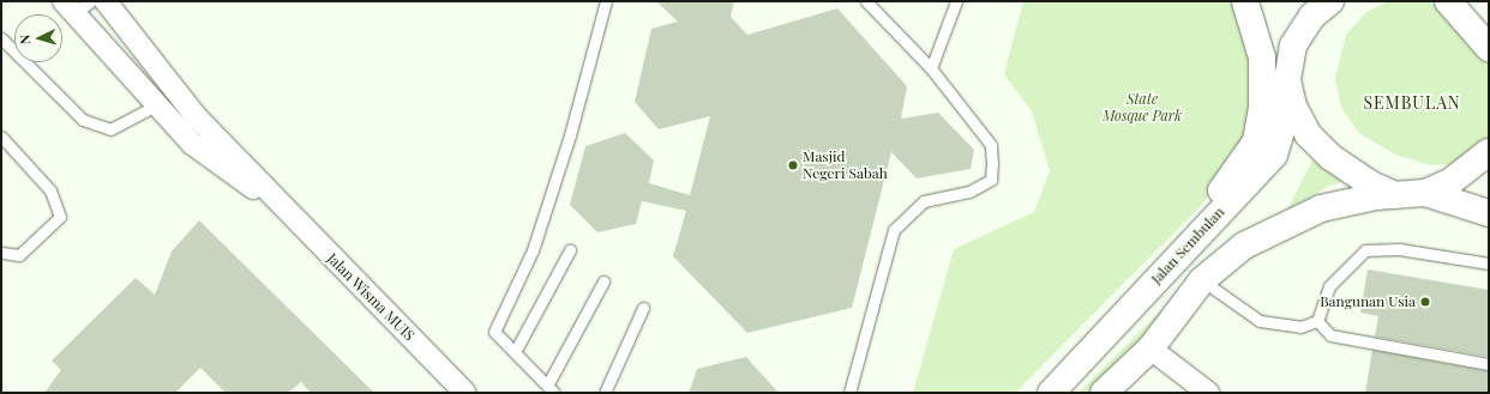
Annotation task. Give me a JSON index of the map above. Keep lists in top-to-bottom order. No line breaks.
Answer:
{"streets":{"main road":["Jalan Sembulan"],"street":["Jalan Wisma MUIS"]},"districts":["SEMBULAN"],"parks":["State Mosque Park"],"places":["Masjid Negeri Sabah","Bangunan Usia"],"north":"left"}
